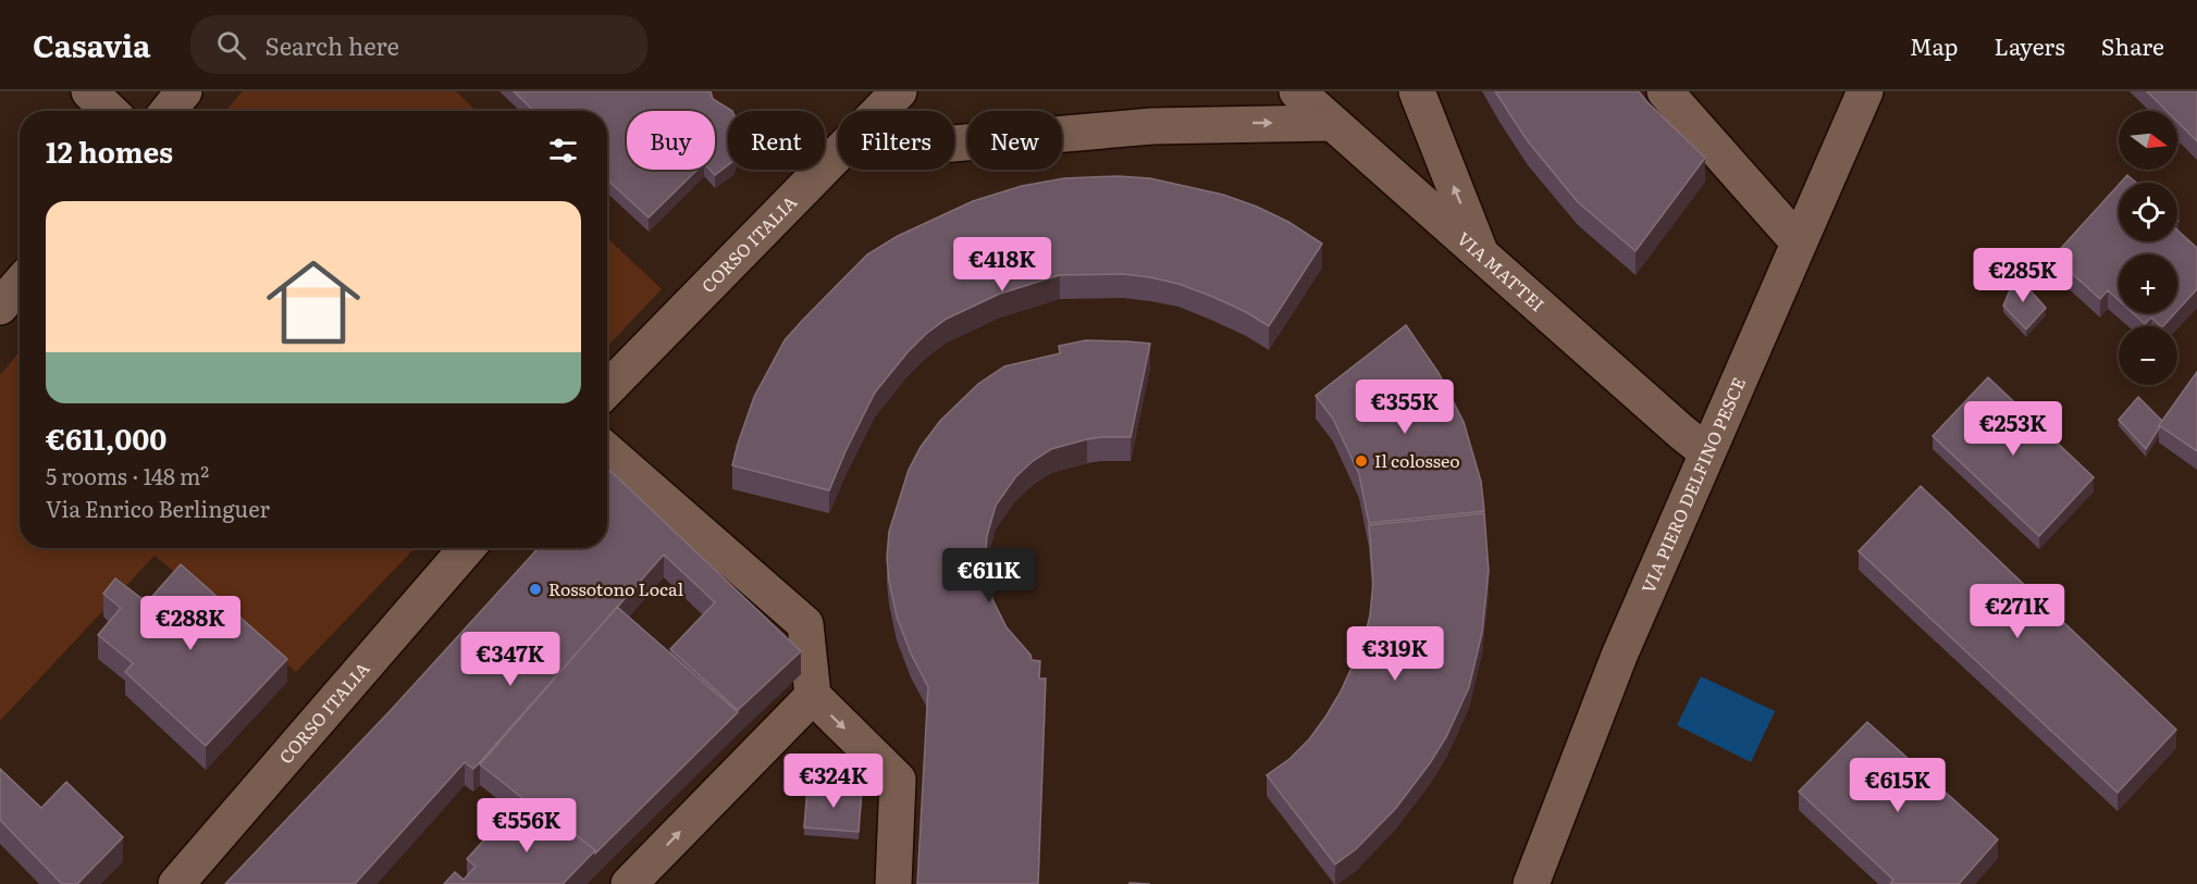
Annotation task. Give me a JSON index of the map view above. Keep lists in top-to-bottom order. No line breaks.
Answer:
{"streets":{"street":["CORSO ITALIA","VIA MATTEI","VIA PIERO DELFINO PESCE"]},"crossings":[["VIA MATTEI","VIA PIERO DELFINO PESCE"]],"places":["Il colosseo","Rossotono Local"],"north":"right","page":{"header":"Casavia","search":"Search here","nav":["Map","Layers","Share"],"map_buttons":["+","−"],"chip":["Buy","Rent","Filters","New"],"heading":"12 homes","list":[{"name":"€611,000","note":"5 rooms · 148 m² · Via Enrico Berlinguer"}],"price":["€418K","€285K","€355K","€253K","€611K","€271K","€288K","€319K","€347K","€324K","€615K","€556K"]}}
